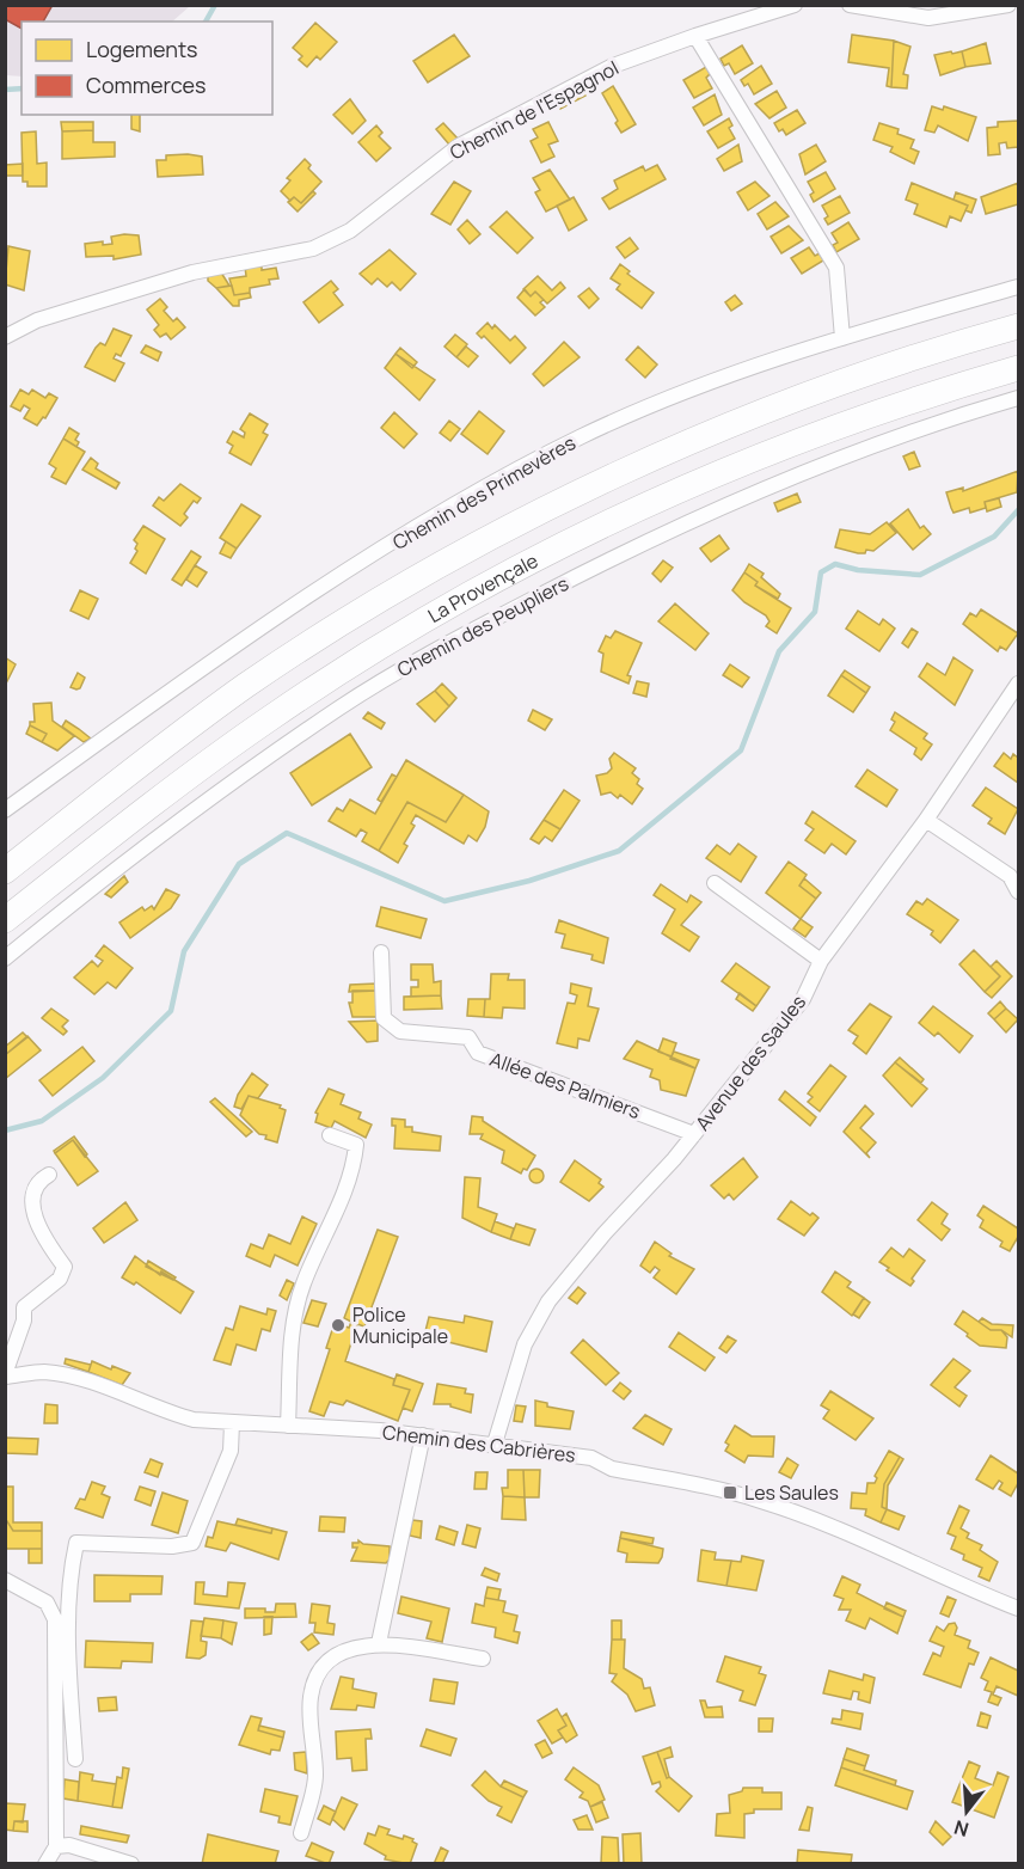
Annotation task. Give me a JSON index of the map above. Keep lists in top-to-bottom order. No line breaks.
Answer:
{"streets":{"highway":["La Provençale"],"street":["Chemin de l'Espagnol","Chemin des Primevères","Chemin des Peupliers","Avenue des Saules","Allée des Palmiers","Chemin des Cabrières"]},"crossings":[["Avenue des Saules","Allée des Palmiers"],["Avenue des Saules","Chemin des Cabrières"]],"places":{"other":["Police Municipale"],"transit":["Les Saules"]},"legend":["Logements","Commerces"],"north":"bottom"}
